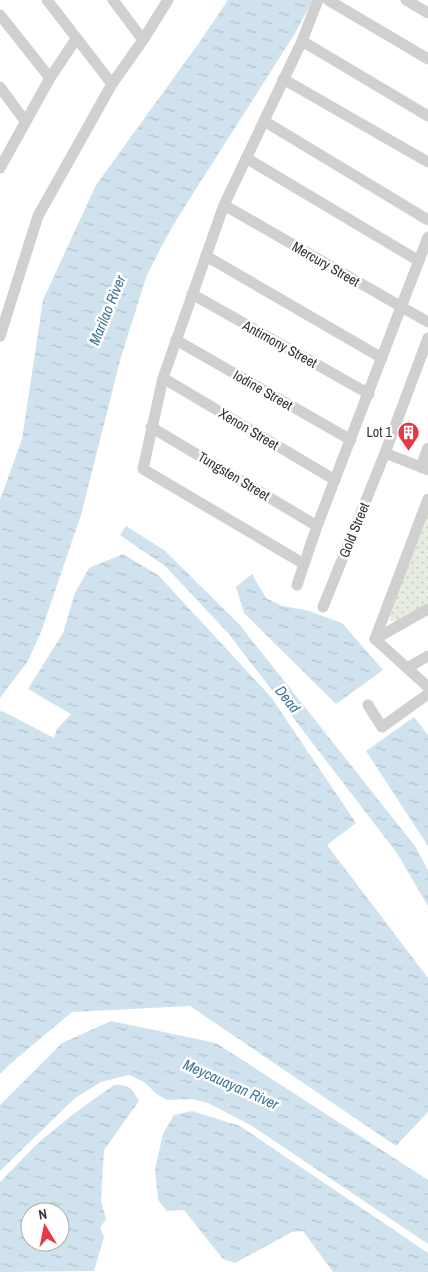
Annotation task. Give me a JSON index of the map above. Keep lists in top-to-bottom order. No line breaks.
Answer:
{"streets":{"street":["Mercury Street","Antimony Street","Iodine Street","Xenon Street","Tungsten Street","Gold Street"]},"water":["Marilao River","Dead","Meycauayan River"],"places":{"building":["Lot 1"]},"north":"top"}
